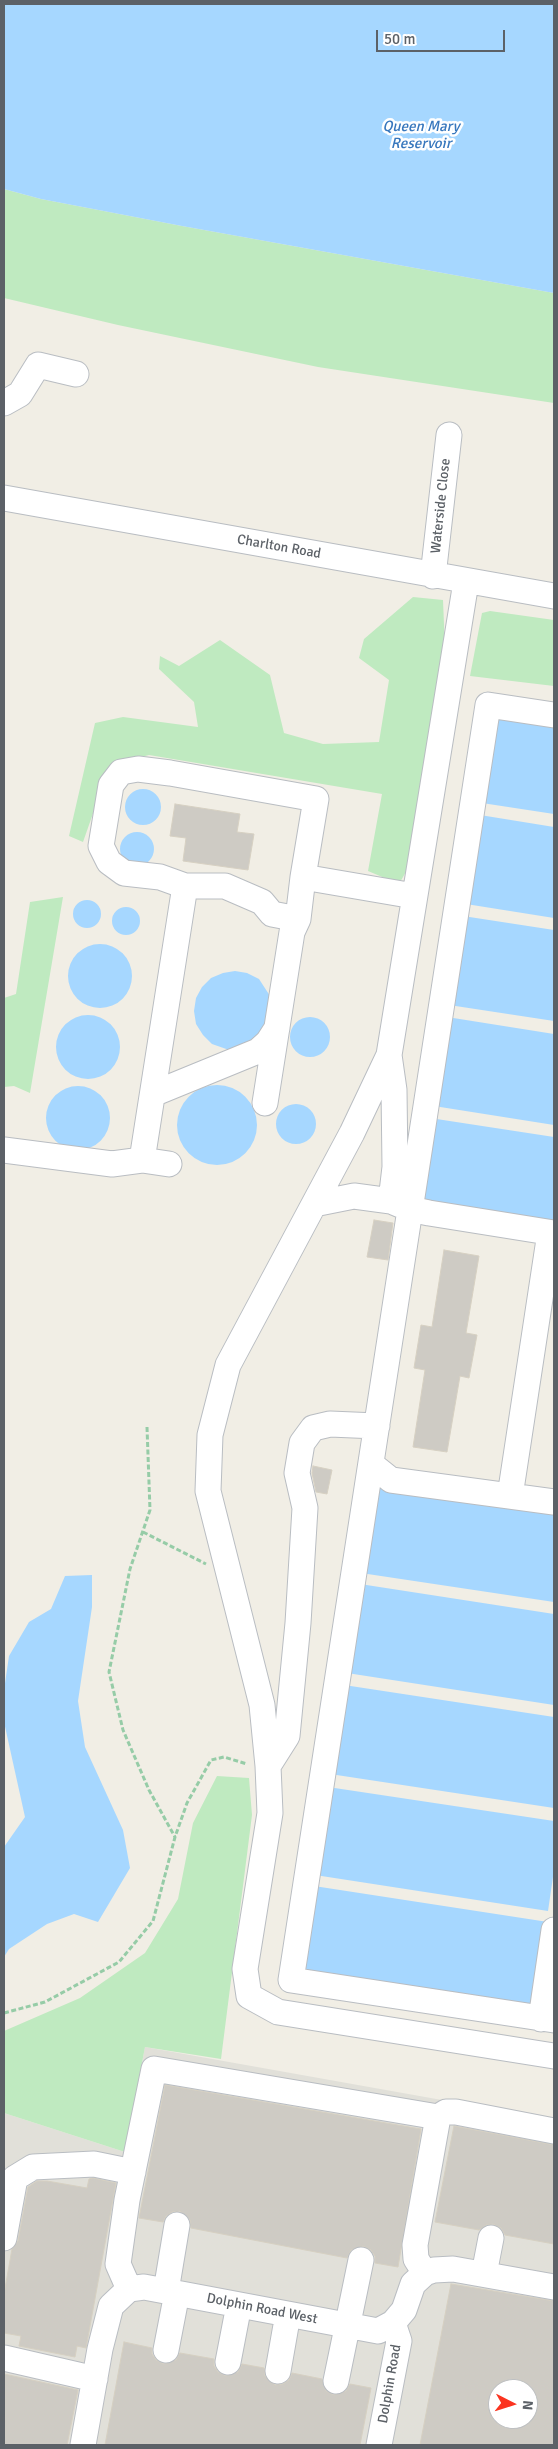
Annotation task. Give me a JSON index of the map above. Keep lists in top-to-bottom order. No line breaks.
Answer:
{"streets":{"street":["Waterside Close","Charlton Road","Dolphin Road West","Dolphin Road"]},"crossings":[["Waterside Close","Charlton Road"],["Dolphin Road West","Dolphin Road"]],"water":["Queen Mary Reservoir"],"scale_bar":"50 m","north":"right"}
